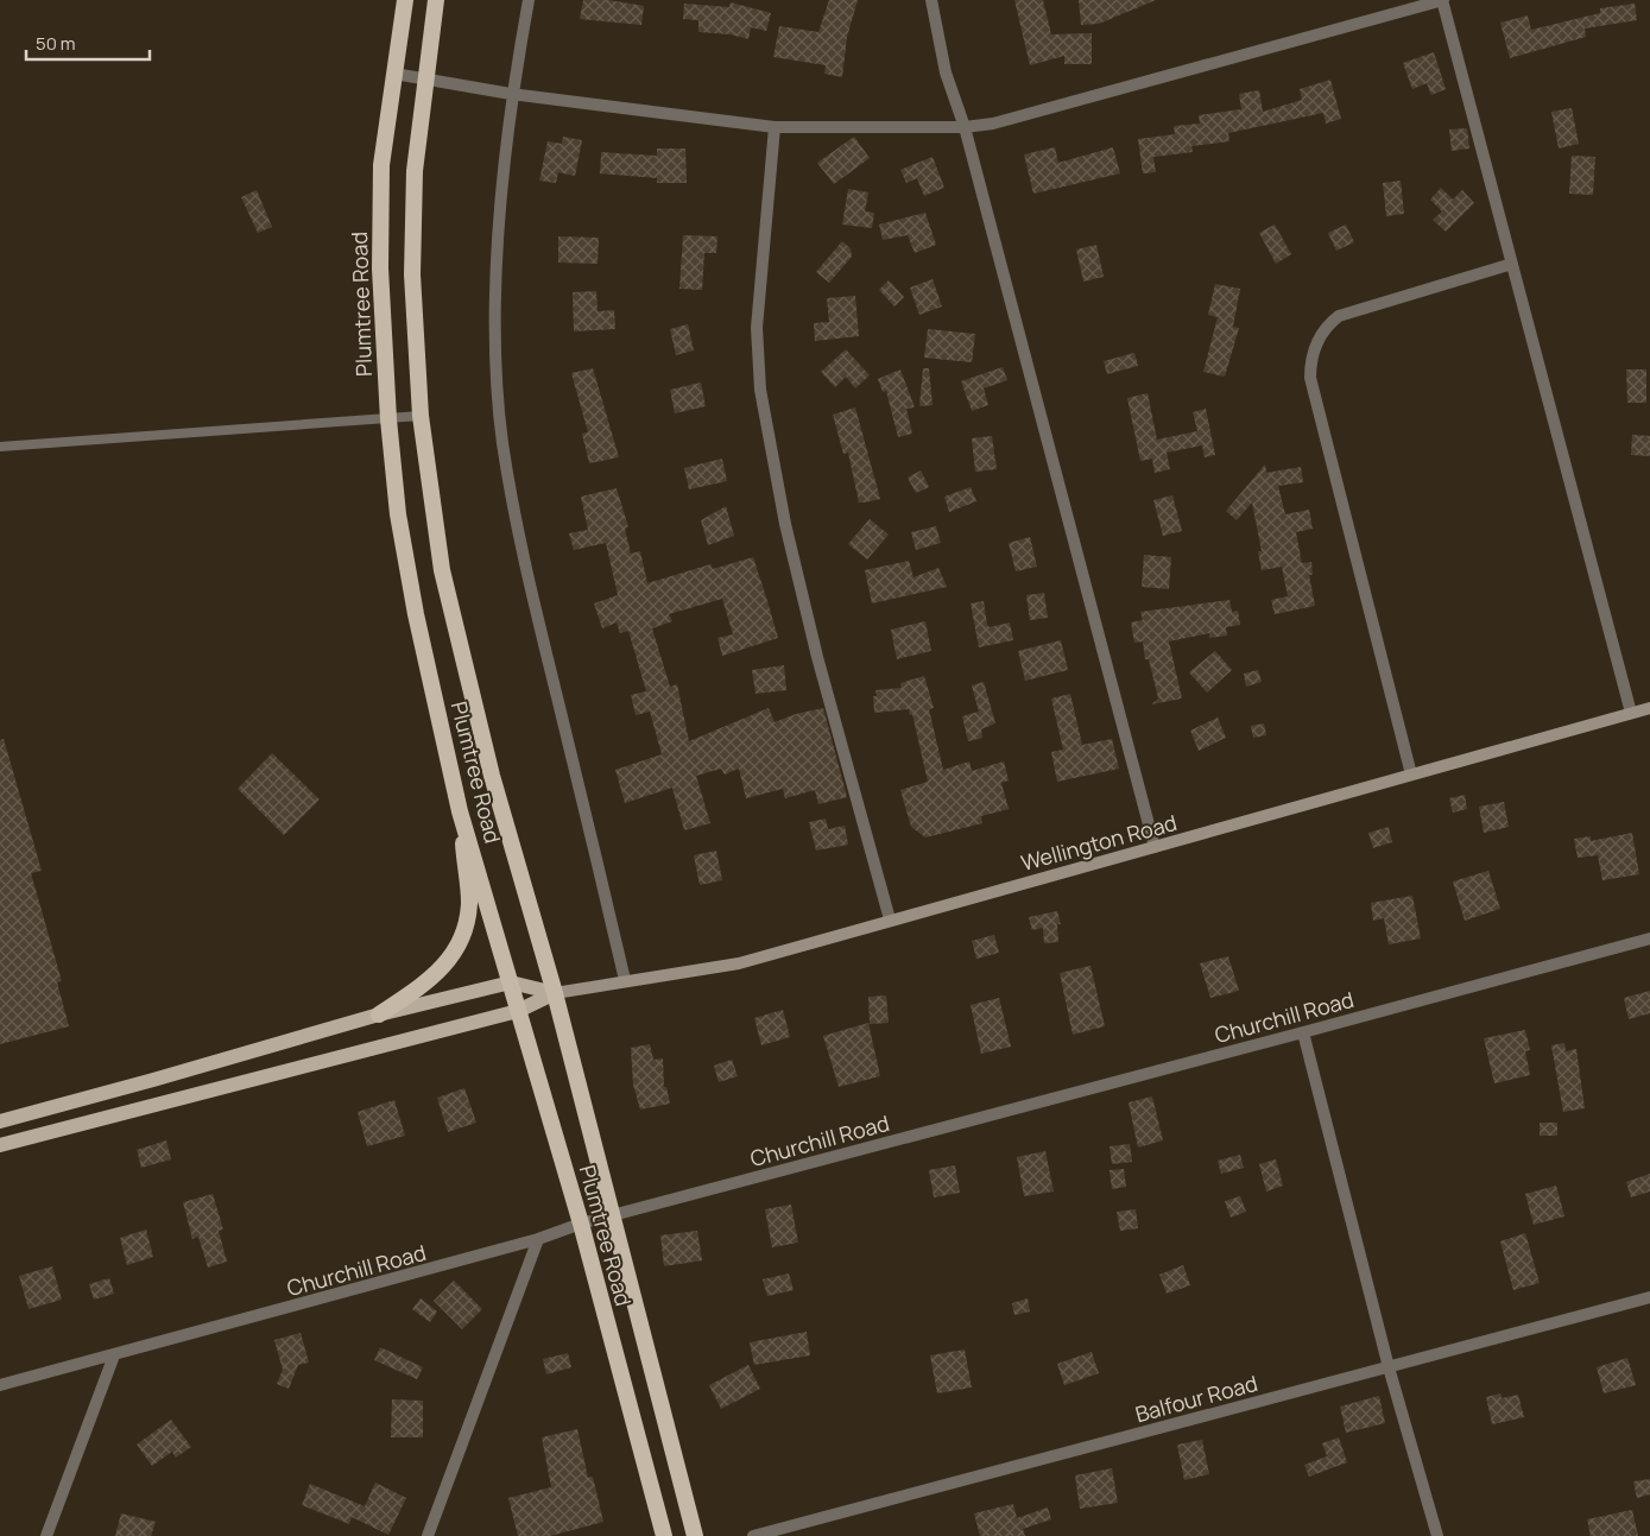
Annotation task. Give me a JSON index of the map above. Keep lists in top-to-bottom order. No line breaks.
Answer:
{"streets":{"highway":["Plumtree Road"],"main road":["Wellington Road"],"street":["Churchill Road","Balfour Road"]},"crossings":[["Plumtree Road","Wellington Road"],["Plumtree Road","Churchill Road"]],"scale_bar":"50 m"}
